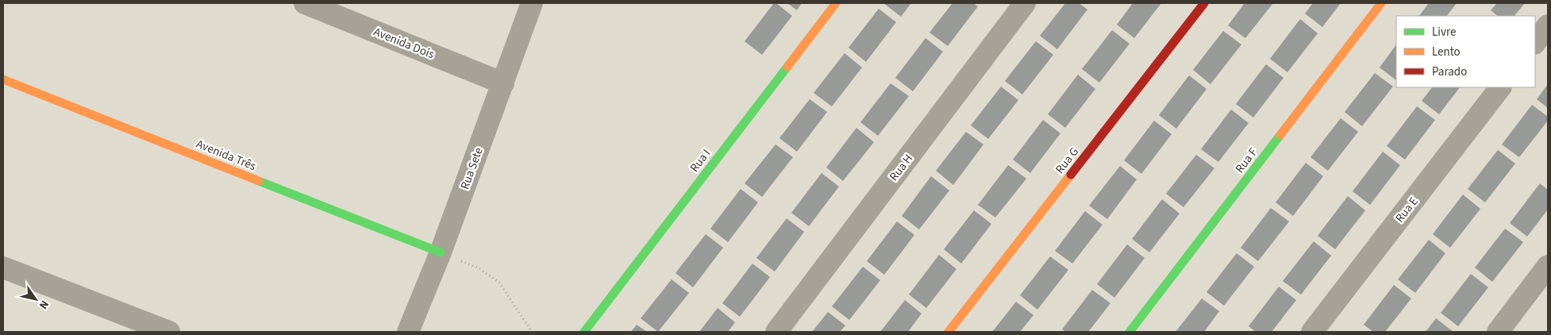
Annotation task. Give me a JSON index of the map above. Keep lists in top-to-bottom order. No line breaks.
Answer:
{"streets":{"street":["Avenida Dois","Avenida Três","Rua I","Rua G","Rua F","Rua H","Rua Sete","Rua E"]},"crossings":[["Avenida Dois","Rua Sete"],["Avenida Três","Rua Sete"]],"legend":["Livre","Lento","Parado"],"north":"bottom right"}
